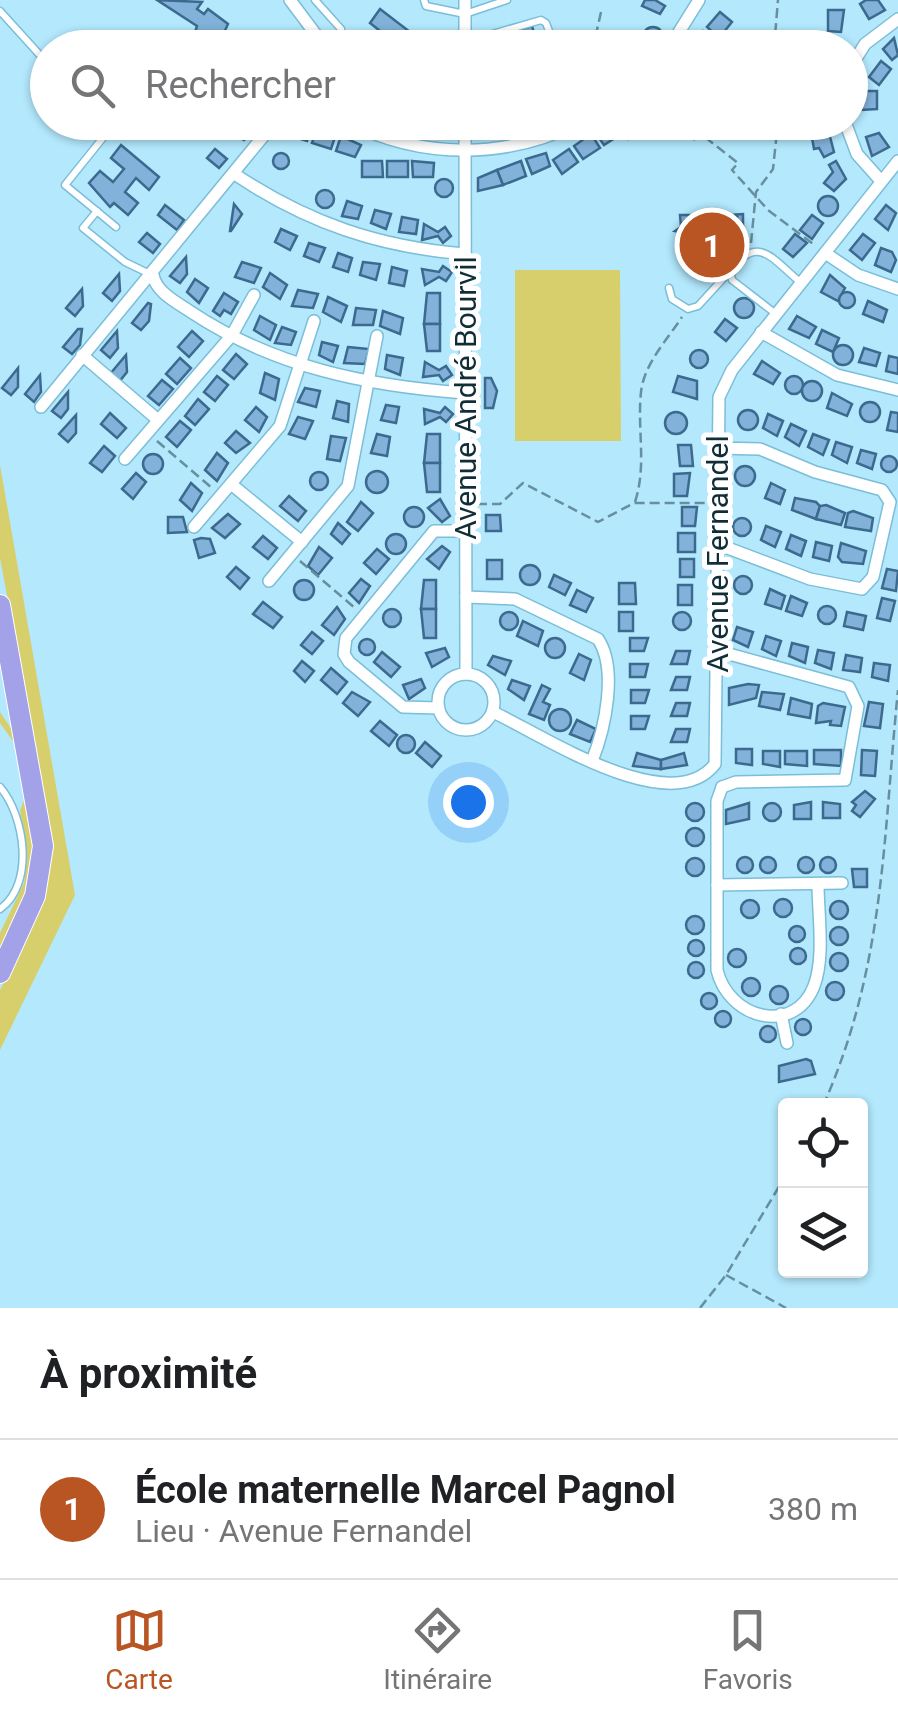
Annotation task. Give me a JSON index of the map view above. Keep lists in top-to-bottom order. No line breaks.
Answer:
{"streets":{"street":["Avenue André Bourvil","Avenue Fernandel"]},"page":{"search":"Rechercher","pins":"1","heading":"À proximité","list":[{"mark":"1","name":"École maternelle Marcel Pagnol","note":"Lieu · Avenue Fernandel","value":"380 m"}],"nav":["Carte","Itinéraire","Favoris"]}}
